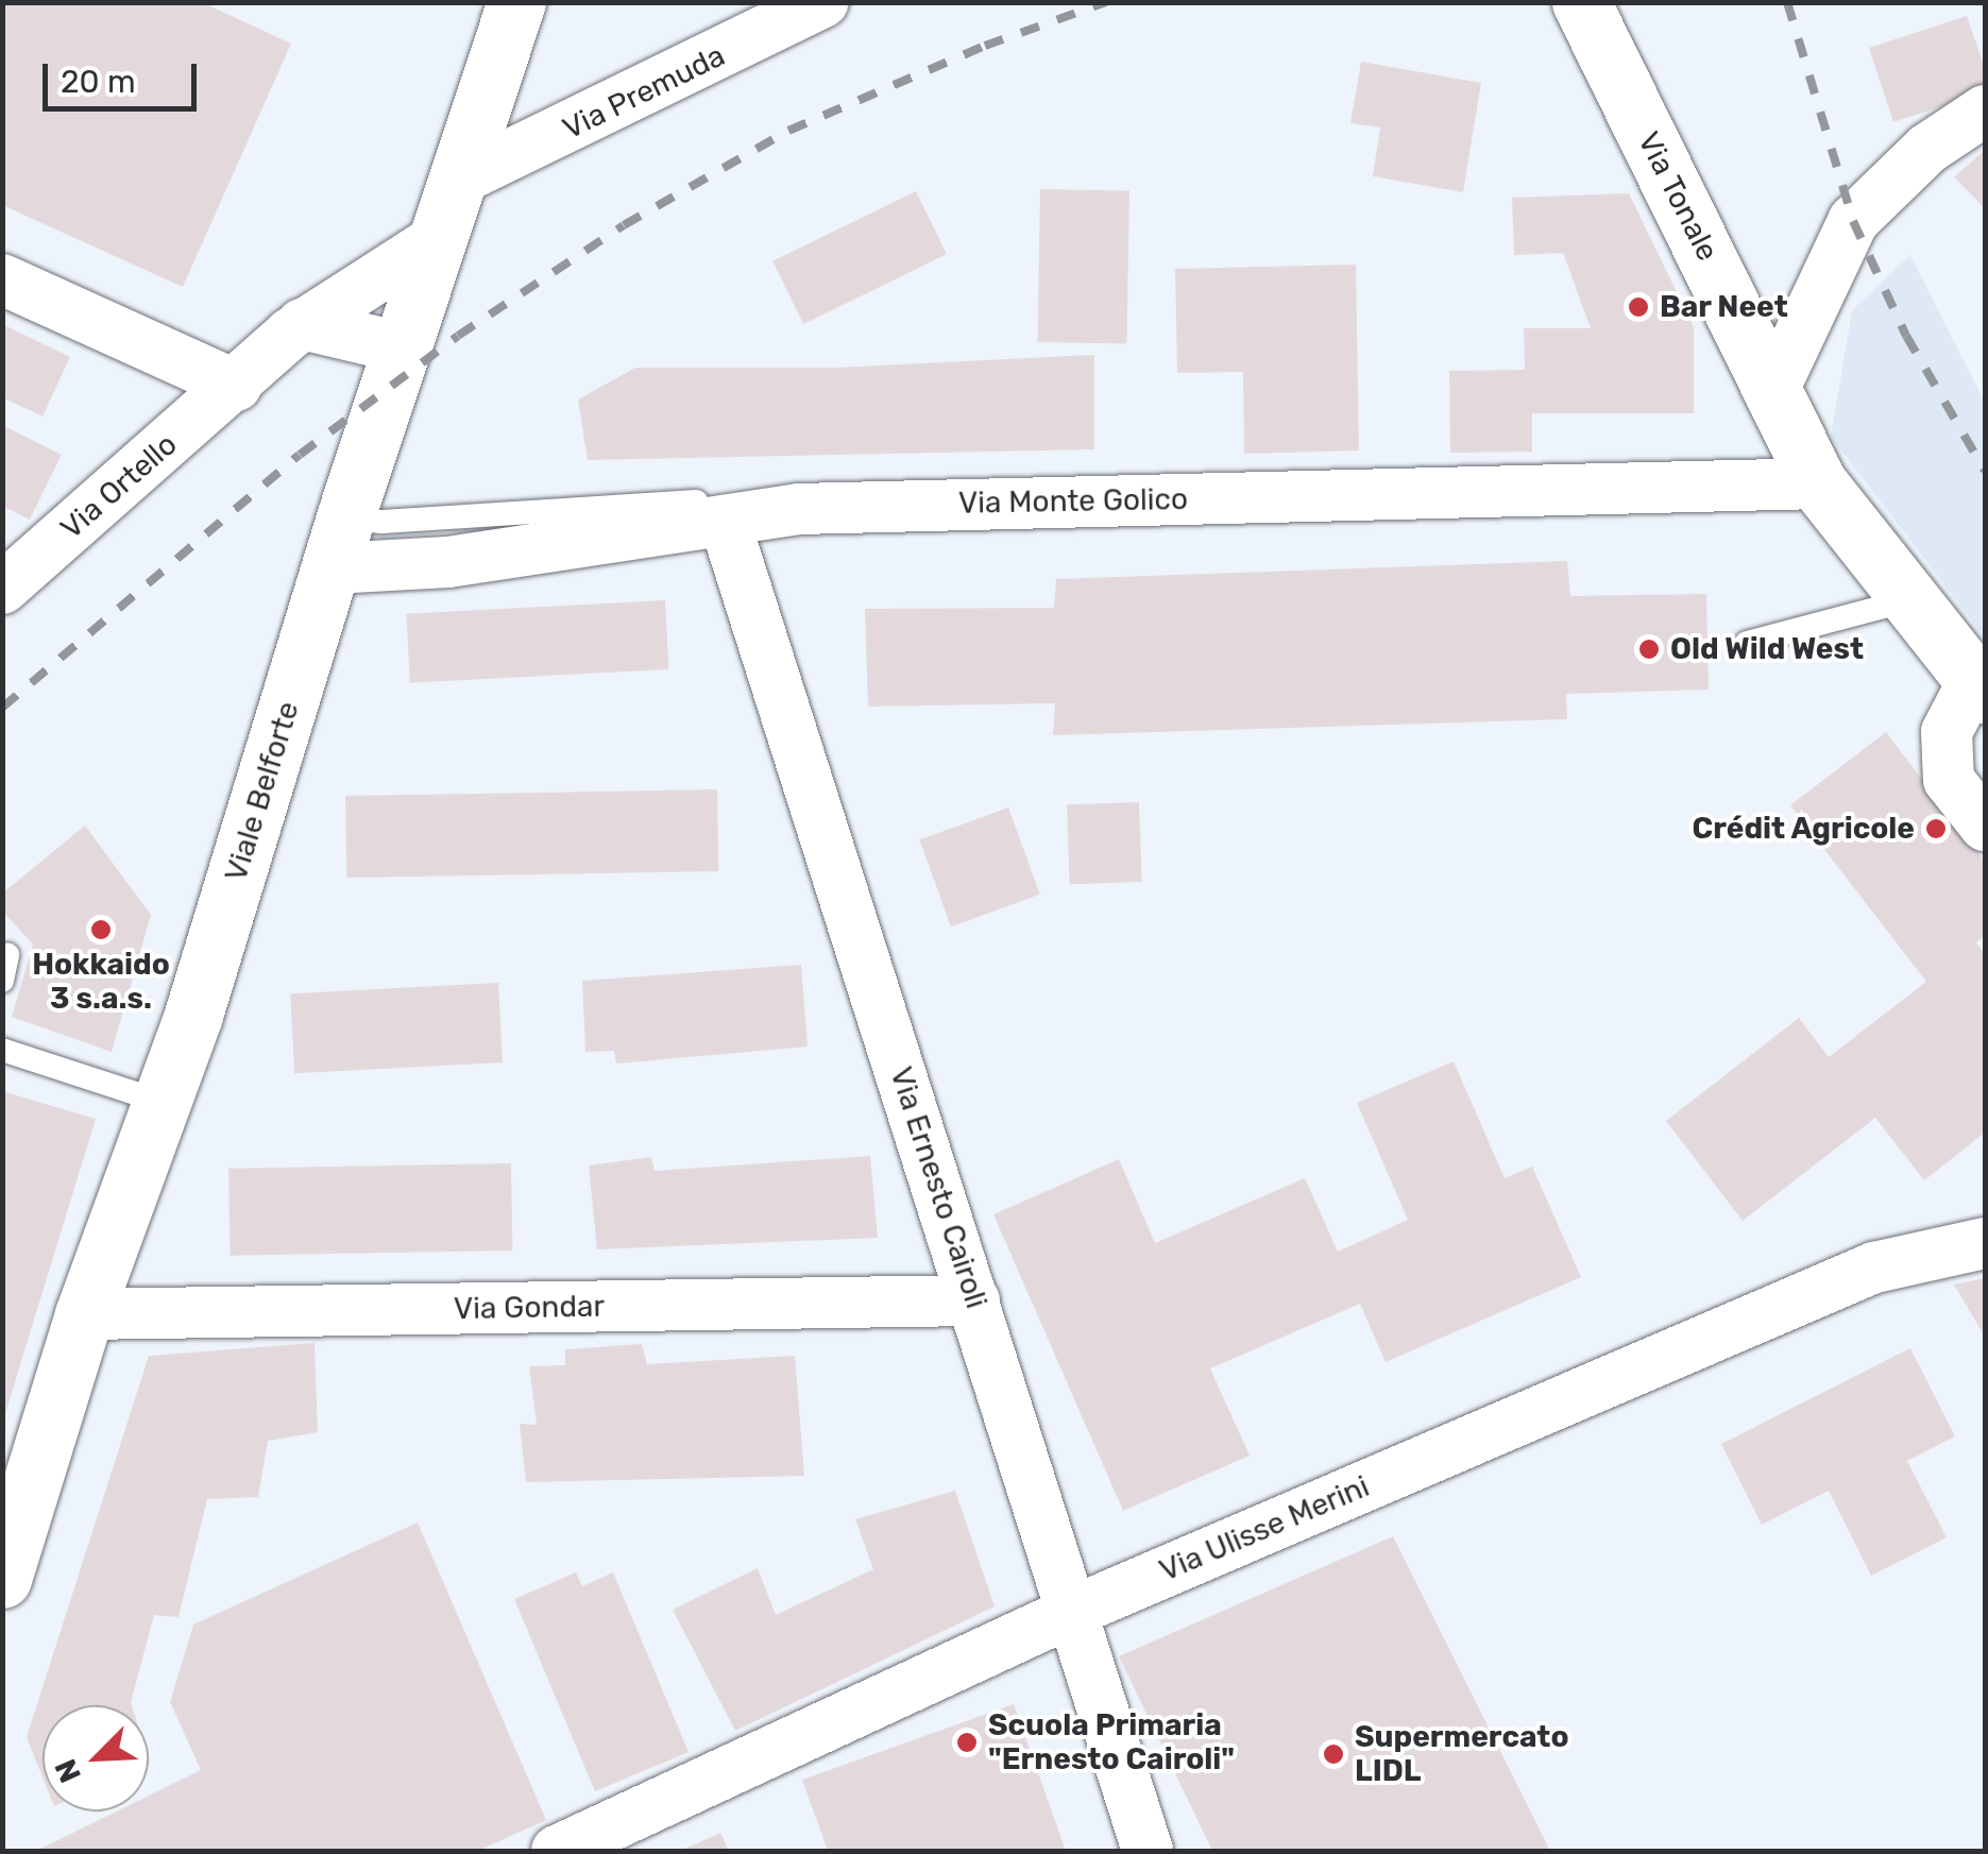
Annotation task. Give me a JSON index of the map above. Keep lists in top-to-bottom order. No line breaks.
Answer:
{"streets":{"main road":["Via Tonale","Viale Belforte"],"street":["Via Premuda","Via Ortello","Via Monte Golico","Via Ernesto Cairoli","Via Gondar","Via Ulisse Merini"]},"crossings":[["Via Premuda","Viale Belforte"],["Via Tonale","Via Monte Golico"],["Via Ortello","Viale Belforte"],["Via Monte Golico","Viale Belforte"],["Via Monte Golico","Via Ernesto Cairoli"],["Viale Belforte","Via Gondar"],["Via Ernesto Cairoli","Via Gondar"],["Via Ernesto Cairoli","Via Ulisse Merini"]],"places":["Bar Neet","Old Wild West","Crédit Agricole","Hokkaido 3 s.a.s.","Scuola Primaria \"Ernesto Cairoli\"","Supermercato LIDL"],"scale_bar":"20 m","north":"bottom left"}
